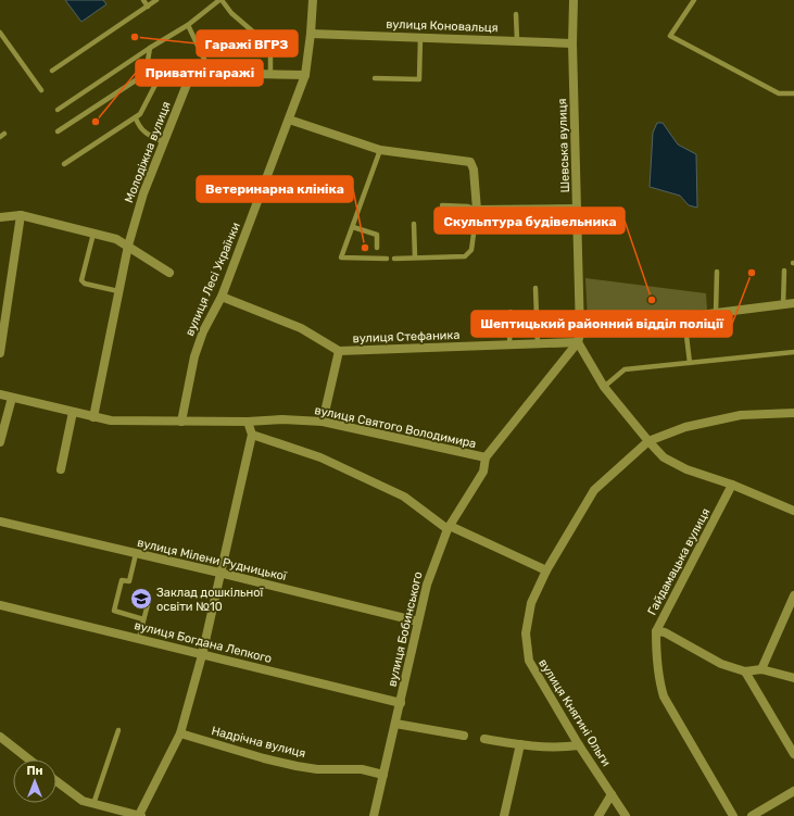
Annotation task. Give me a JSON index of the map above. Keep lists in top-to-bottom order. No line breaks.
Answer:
{"streets":{"street":["вулиця Коновальця","Шевська вулиця","Молодіжна вулиця","вулиця Лесі Українки","вулиця Стефаника","вулиця Святого Володимира","вулиця Мілени Рудницької","Гайдамацька вулиця","вулиця Бобинського","вулиця Богдана Лепкого","вулиця Княгині Ольги","Надрічна вулиця"]},"crossings":[["вулиця Коновальця","Шевська вулиця"],["вулиця Коновальця","вулиця Лесі Українки"],["Шевська вулиця","вулиця Стефаника"],["Шевська вулиця","вулиця Святого Володимира"],["Молодіжна вулиця","вулиця Святого Володимира"],["вулиця Лесі Українки","вулиця Стефаника"],["вулиця Лесі Українки","вулиця Святого Володимира"],["вулиця Стефаника","вулиця Святого Володимира"],["вулиця Святого Володимира","вулиця Бобинського"],["вулиця Мілени Рудницької","вулиця Бобинського"],["вулиця Бобинського","вулиця Богдана Лепкого"],["вулиця Бобинського","Надрічна вулиця"]],"places":{"other":["Гаражі ВГРЗ","Приватні гаражі","Ветеринарна клініка","Шептицький районний відділ поліції","Скульптура будівельника"],"school or university":["Заклад дошкільної освіти №10"]},"north":"top"}
